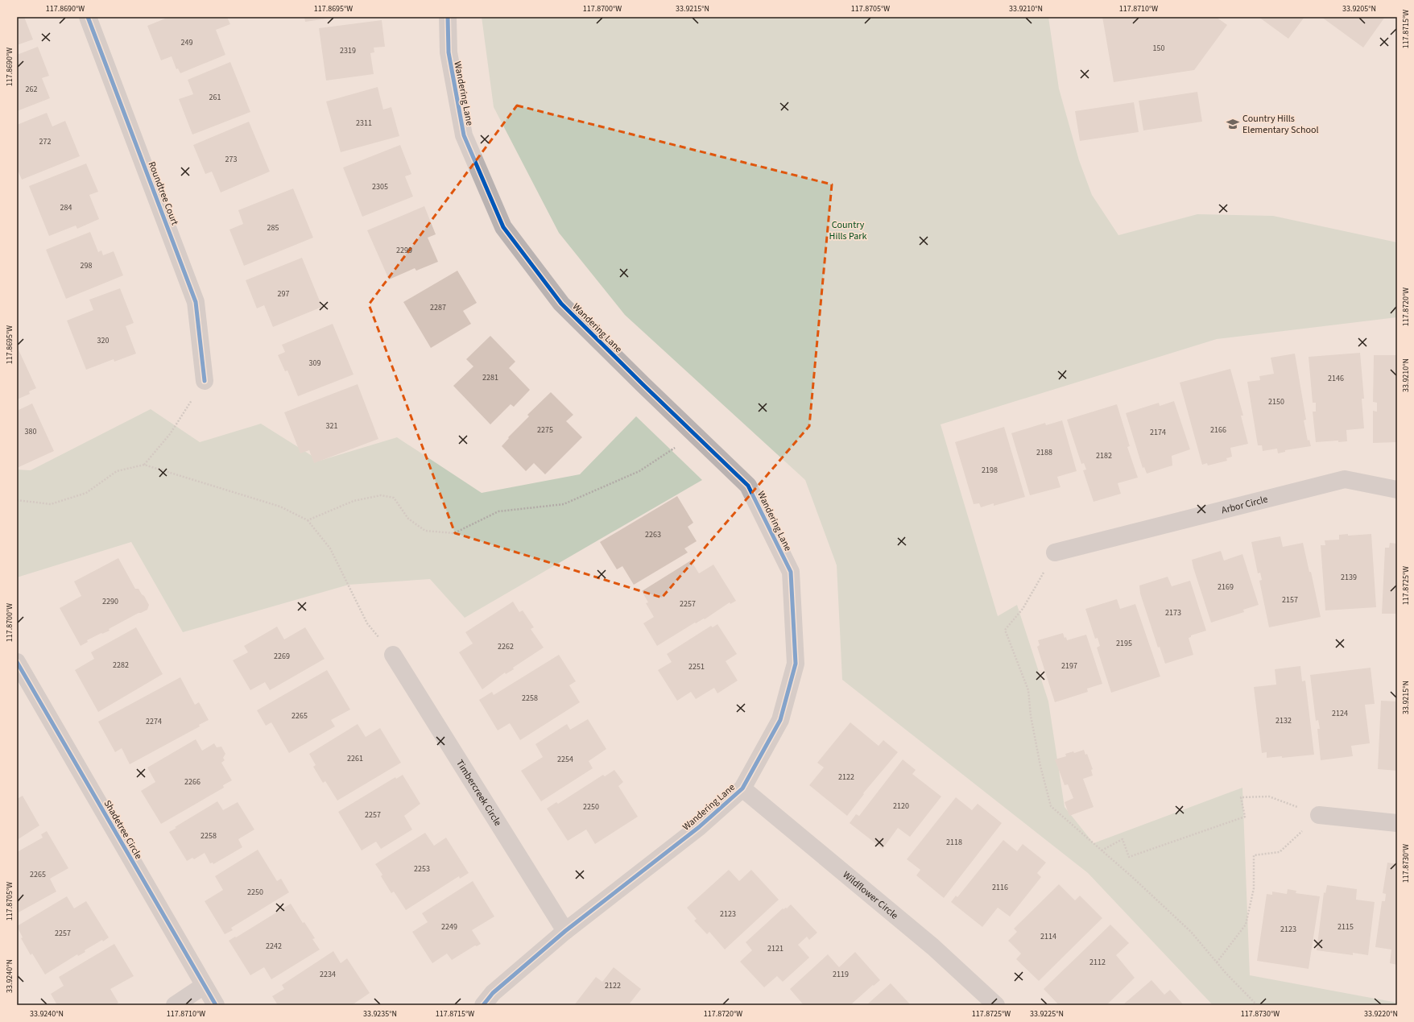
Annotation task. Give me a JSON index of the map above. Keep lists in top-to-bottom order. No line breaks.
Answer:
{"streets":{"street":["Wandering Lane","Roundtree Court","Arbor Circle","Timbercreek Circle","Shadetree Circle","Wildflower Circle"]},"crossings":[["Wandering Lane","Timbercreek Circle"],["Wandering Lane","Wildflower Circle"]],"parks":["Country Hills Park"],"places":{"school or university":["Country Hills Elementary School"]},"house_numbers":["249","150","2319","262","261","2311","272","273","2305","284","285","2299","298","297","2287","320","309","2281","2146","2150","321","2275","2166","380","2174","2188","2182","2198","2263","2139","2169","2157","2290","2257","2173","2195","2262","2269","2282","2197","2251","2258","2124","2265","2132","2274","2261","2254","2122","2266","2120","2250","2257","2258","2118","2253","2265","2116","2250","2123","2249","2115","2123","2257","2114","2242","2121","2112","2234","2119","2122"],"coordinates":["117.8690°W","117.8695°W","117.8700°W","33.9215°N","117.8705°W","33.9210°N","117.8710°W","33.9205°N","117.8715°W","117.8720°W","117.8725°W","117.8730°W","33.9240°N","33.9235°N","33.9225°N","33.9220°N"]}
